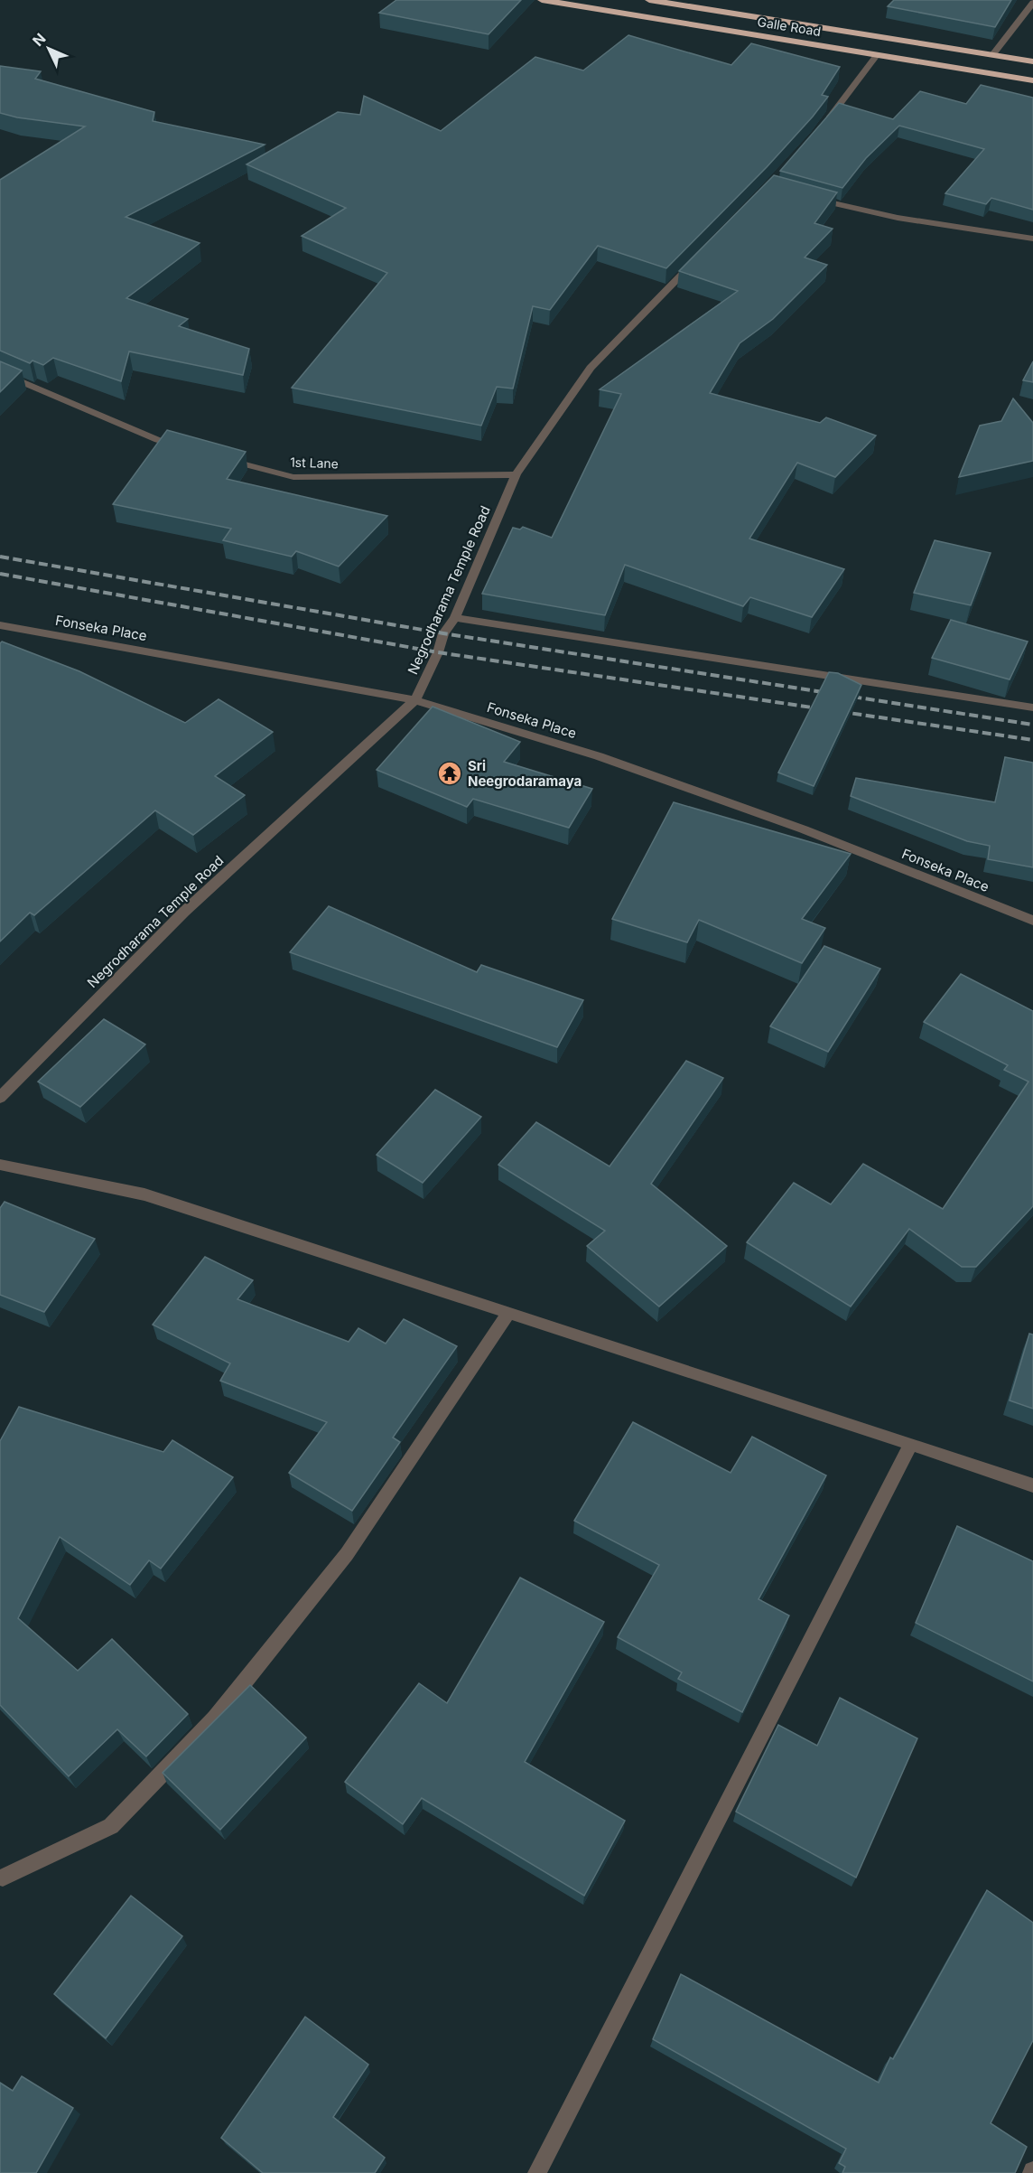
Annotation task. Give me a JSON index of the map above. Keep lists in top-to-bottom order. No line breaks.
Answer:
{"streets":{"highway":["Galle Road"],"street":["1st Lane","Negrodharama Temple Road","Fonseka Place"]},"crossings":[["1st Lane","Negrodharama Temple Road"],["Negrodharama Temple Road","Fonseka Place"]],"places":{"temple":["Sri Neegrodaramaya"]},"north":"top left"}
